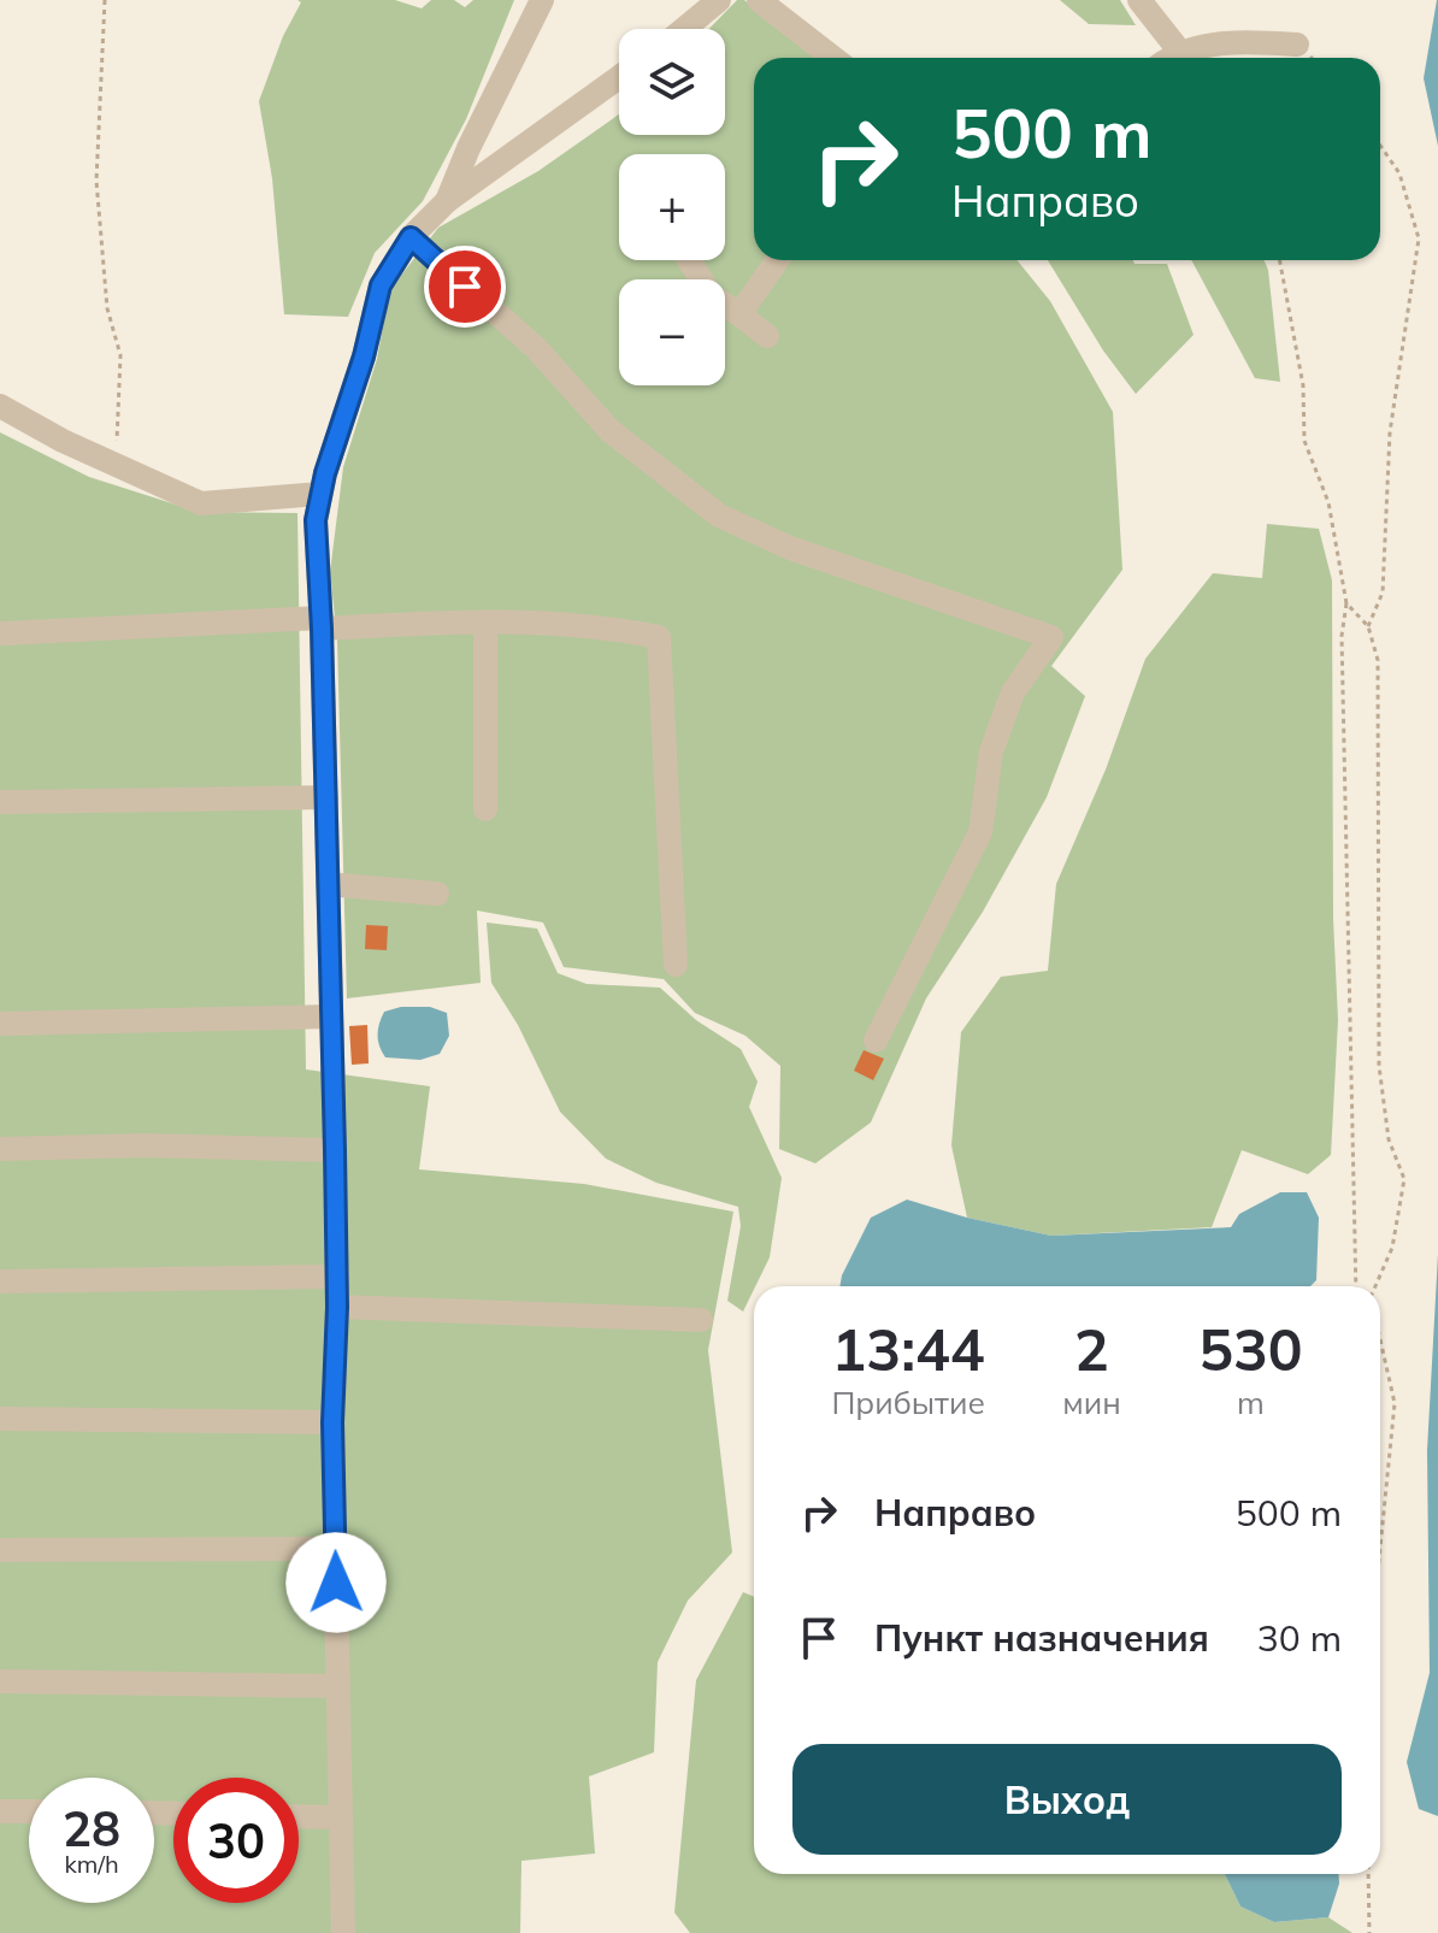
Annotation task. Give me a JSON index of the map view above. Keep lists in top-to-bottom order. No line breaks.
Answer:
{"page":{"map_buttons":["+","−"],"turn":["500 m","Направо"],"eta":["13:44","Прибытие","2","мин","530","m"],"list":[{"name":"Направо","value":"500 m"},{"name":"Пункт назначения","value":"30 m"}],"buttons":"Выход","speed":"28 km/h","limit":"30"}}
